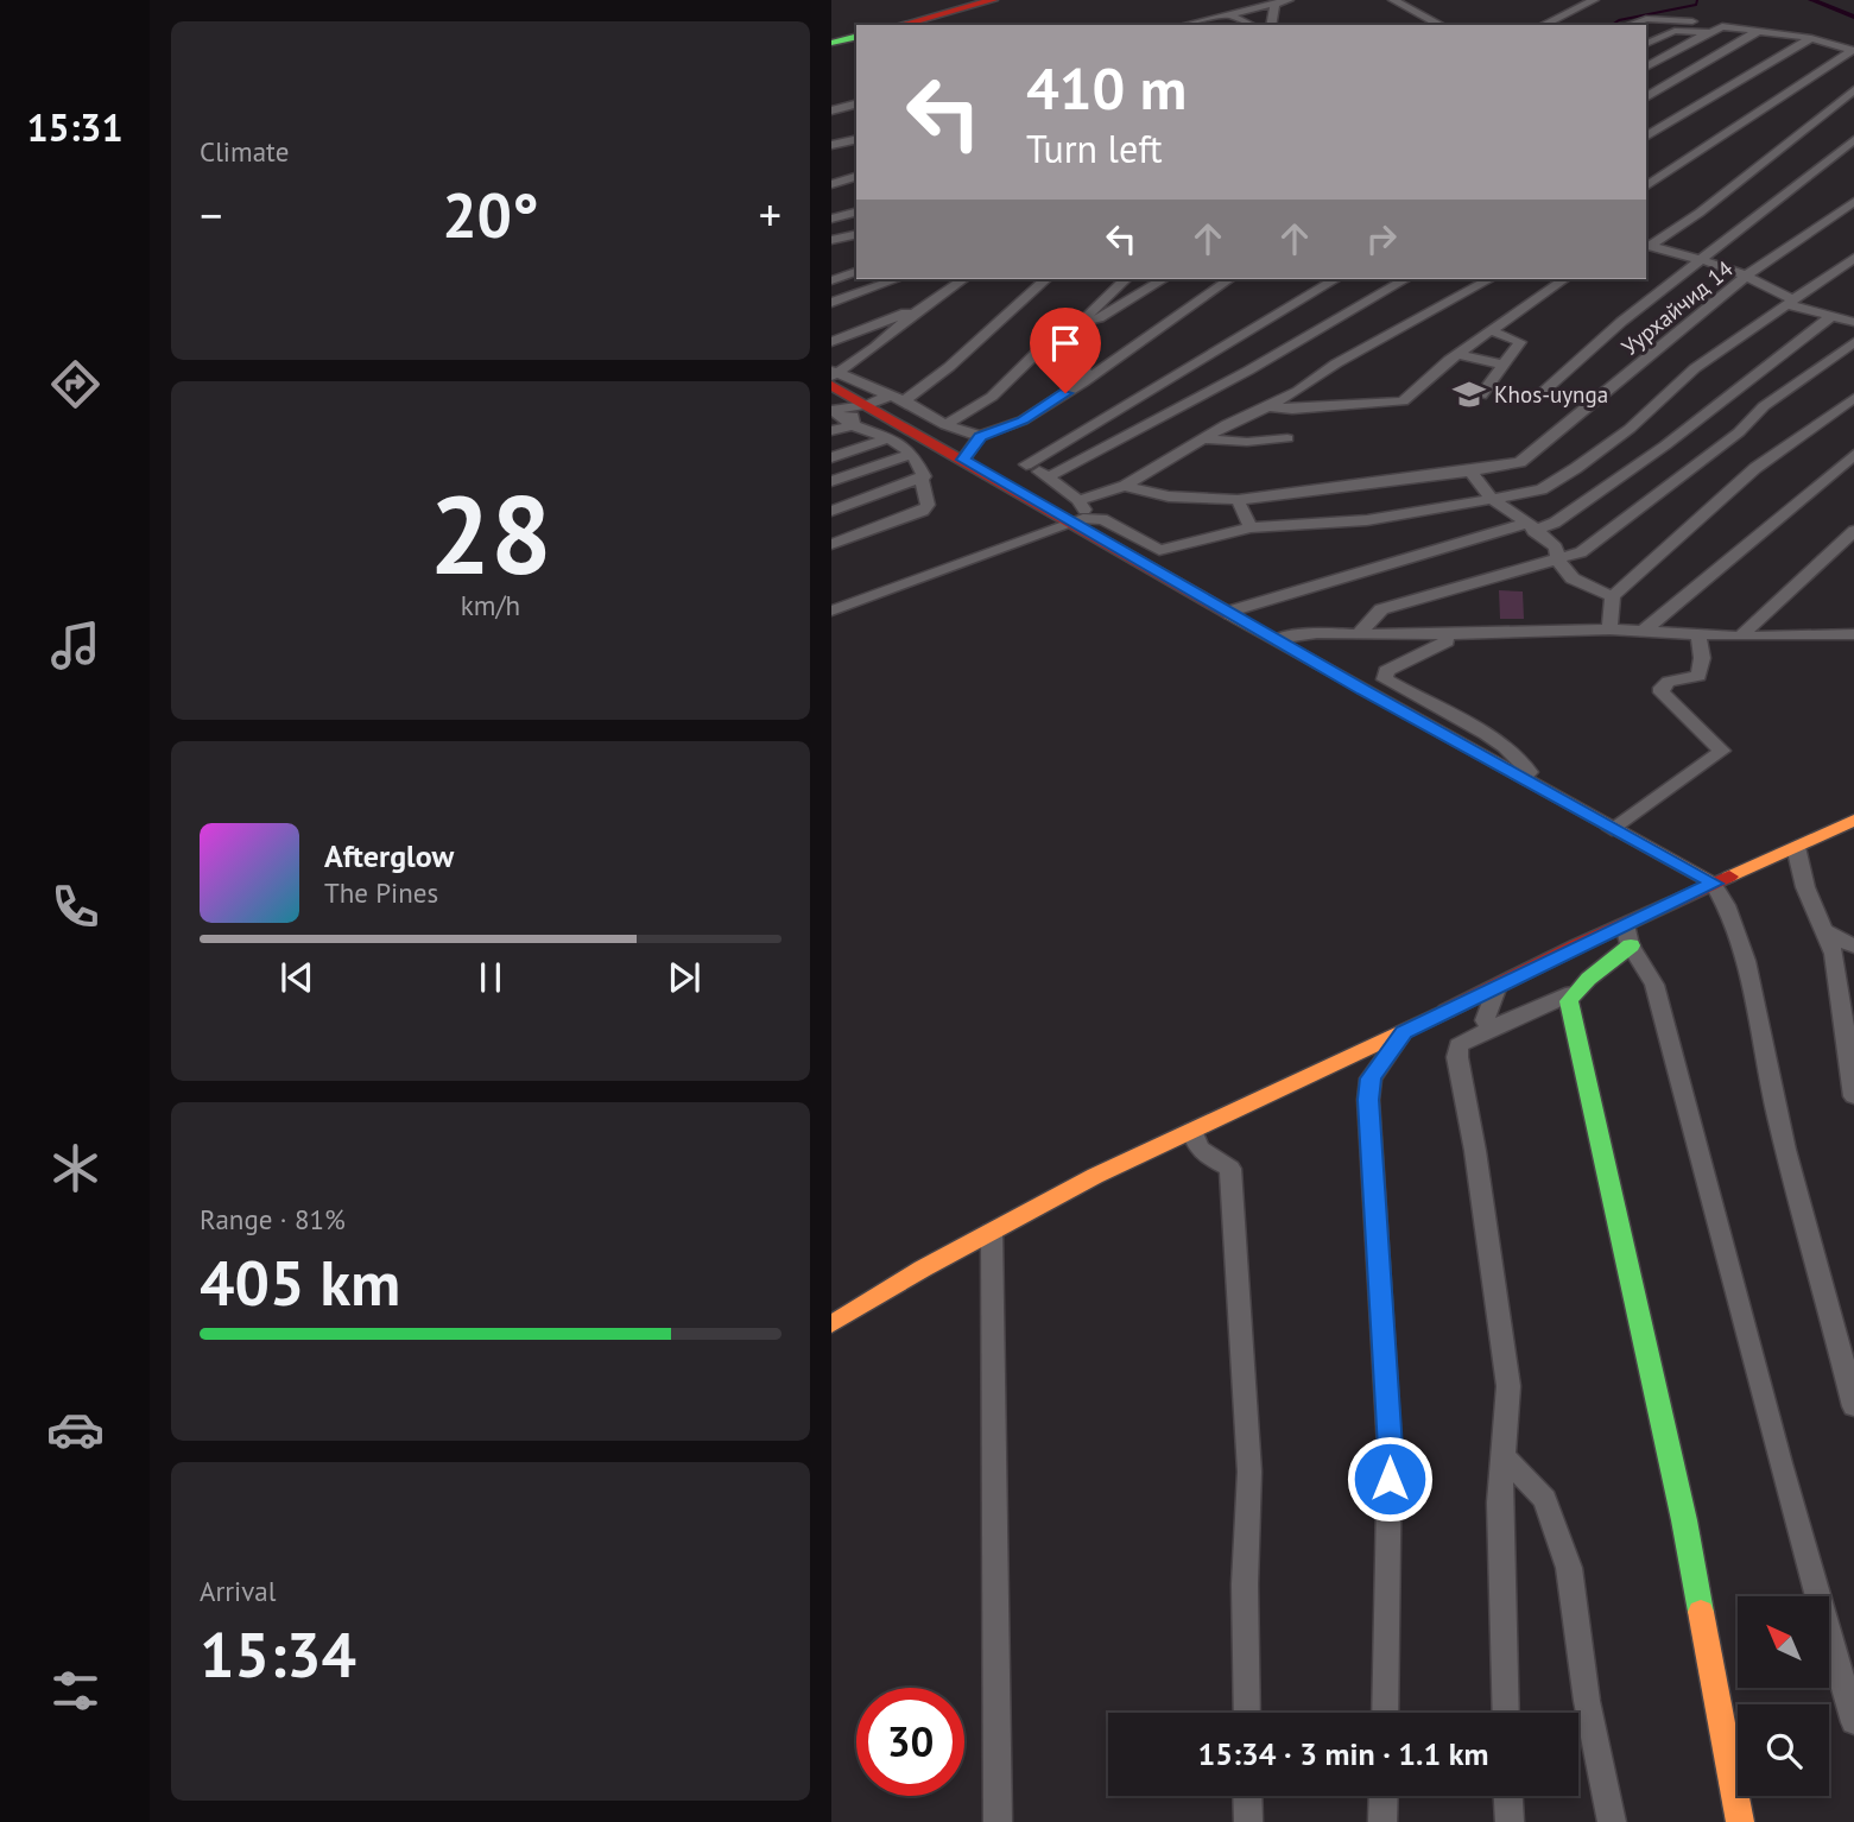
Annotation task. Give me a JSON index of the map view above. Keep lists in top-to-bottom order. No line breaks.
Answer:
{"streets":{"street":["Уурхайчид 14"]},"places":{"school or university":["Khos-uynga"]},"north":"top left","page":{"tabs":"15:31","tile":["Climate",["28","km/h"],["Range · 81%","405 km"],["Arrival","15:34"]],"turn":["410 m","Turn left"],"heat":["−","20°","+"],"song":["Afterglow","The Pines"],"limit":"30","trip":"15:34 · 3 min · 1.1 km"}}
